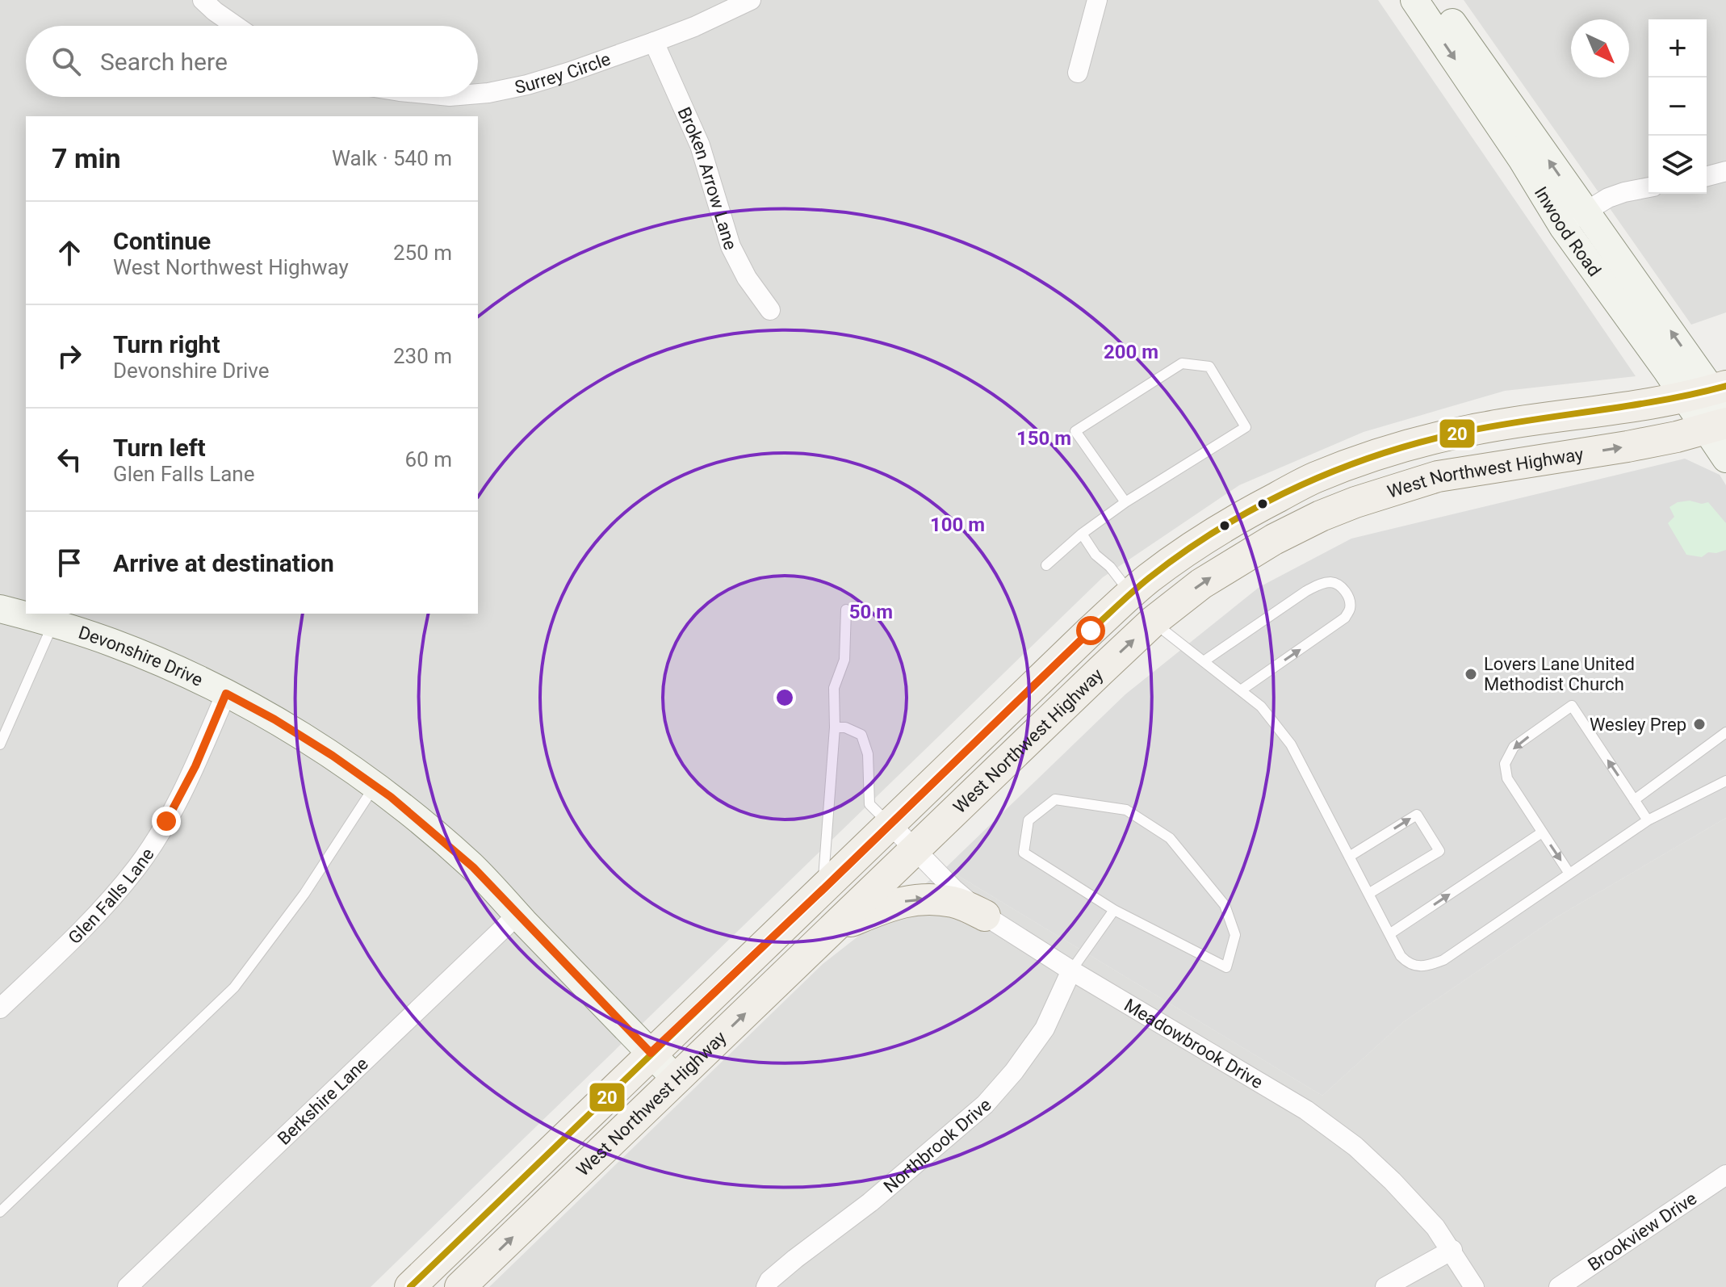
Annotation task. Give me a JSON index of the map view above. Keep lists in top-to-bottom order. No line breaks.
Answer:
{"streets":{"main road":["West Northwest Highway"],"street":["Surrey Circle","Broken Arrow Lane","Inwood Road","Devonshire Drive","Glen Falls Lane","Meadowbrook Drive","Berkshire Lane","Northbrook Drive","Brookview Drive"]},"crossings":[["Surrey Circle","Broken Arrow Lane"],["Inwood Road","West Northwest Highway"],["West Northwest Highway","Devonshire Drive"],["West Northwest Highway","Meadowbrook Drive"],["Devonshire Drive","Glen Falls Lane"],["Devonshire Drive","Berkshire Lane"],["Meadowbrook Drive","Northbrook Drive"]],"places":["Lovers Lane United Methodist Church","Wesley Prep"],"lines":["transit line 20"],"north":"bottom right","page":{"map_buttons":["+","−"],"search":"Search here","heading":["7 min","Walk · 540 m"],"list":[["Continue","West Northwest Highway","250 m"],["Turn right","Devonshire Drive","230 m"],["Turn left","Glen Falls Lane","60 m"],"Arrive at destination"]},"rings":["200 m","150 m","100 m","50 m"]}
